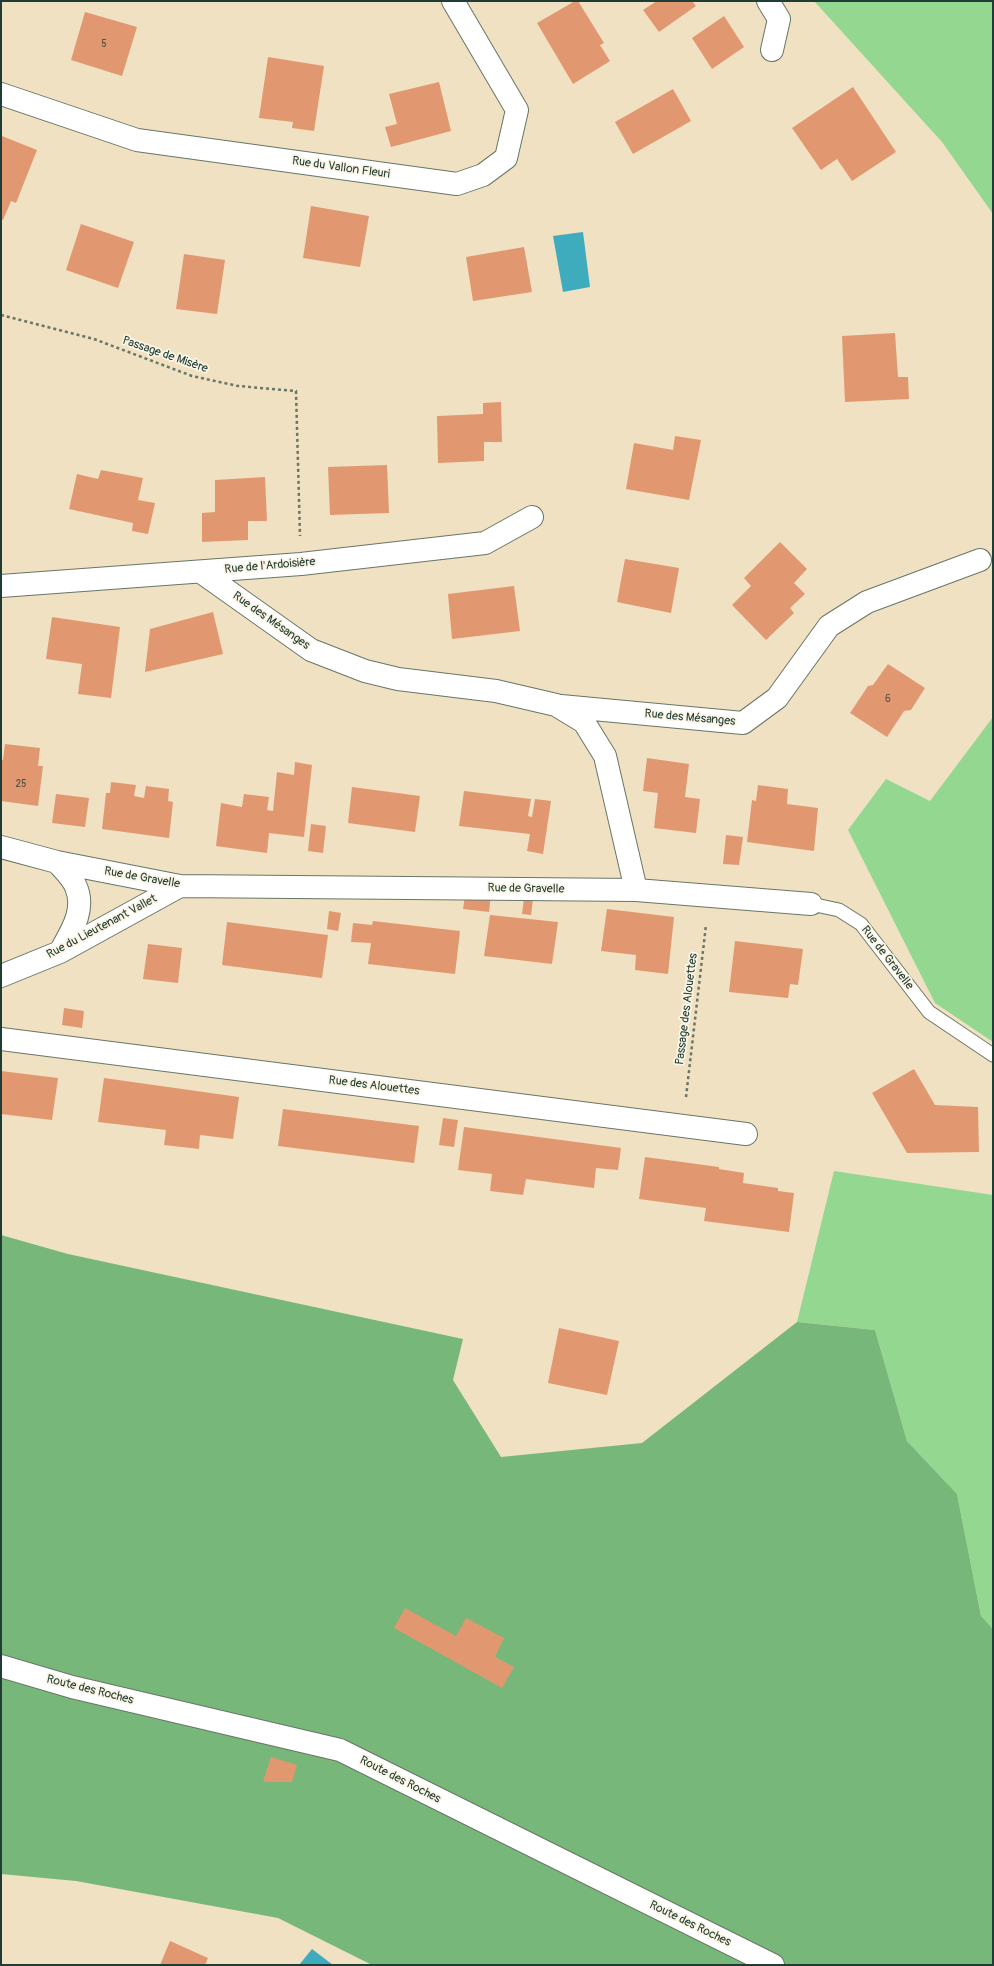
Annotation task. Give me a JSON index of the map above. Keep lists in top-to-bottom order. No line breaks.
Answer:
{"streets":{"street":["Rue du Vallon Fleuri","Rue de l'Ardoisière","Rue des Mésanges","Rue de Gravelle","Rue du Lieutenant Vallet","Rue des Alouettes","Route des Roches"],"path":["Passage de Misère","Passage des Alouettes"]},"crossings":[["Passage de Misère","Rue de l'Ardoisière"],["Rue de l'Ardoisière","Rue des Mésanges"],["Rue des Mésanges","Rue de Gravelle"],["Rue de Gravelle","Rue du Lieutenant Vallet"],["Rue de Gravelle","Passage des Alouettes"],["Passage des Alouettes","Rue des Alouettes"]],"house_numbers":["5","6","25"]}
